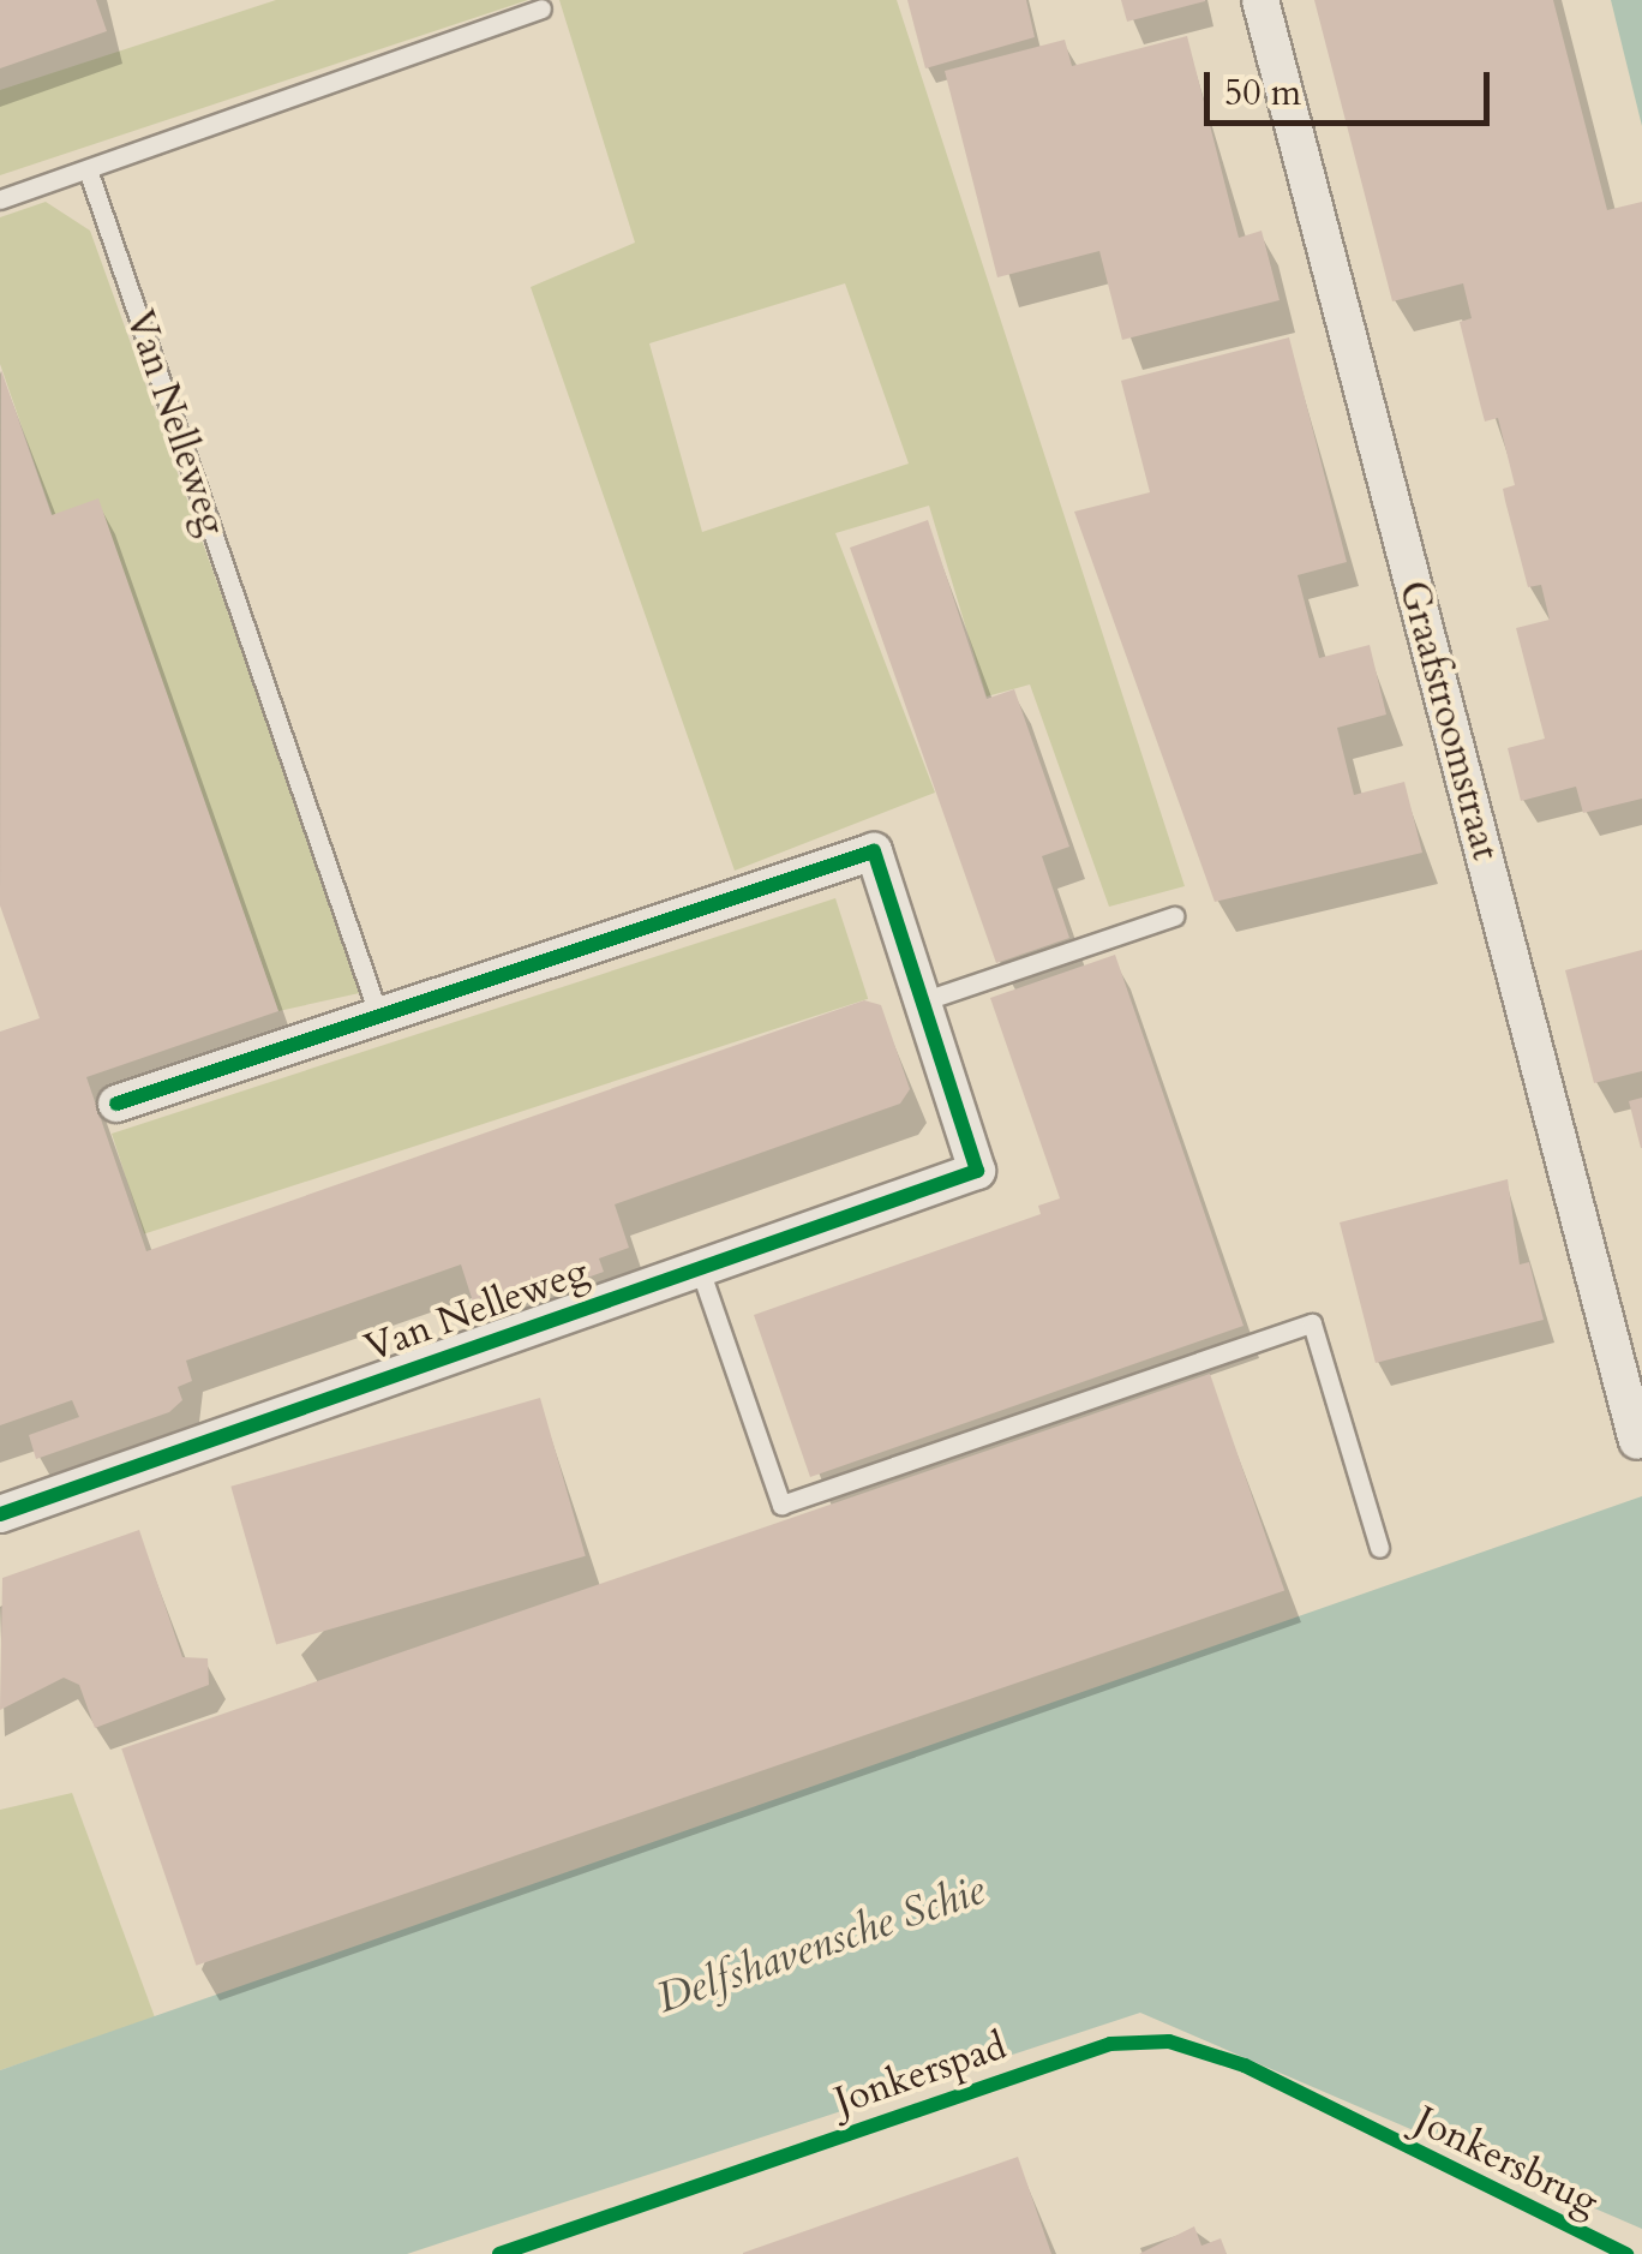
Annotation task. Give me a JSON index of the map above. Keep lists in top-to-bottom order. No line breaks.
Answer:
{"streets":{"street":["Van Nelleweg","Graafstroomstraat"],"cycle path":["Jonkerspad"]},"water":["Delfshavensche Schie"],"scale_bar":"50 m"}
